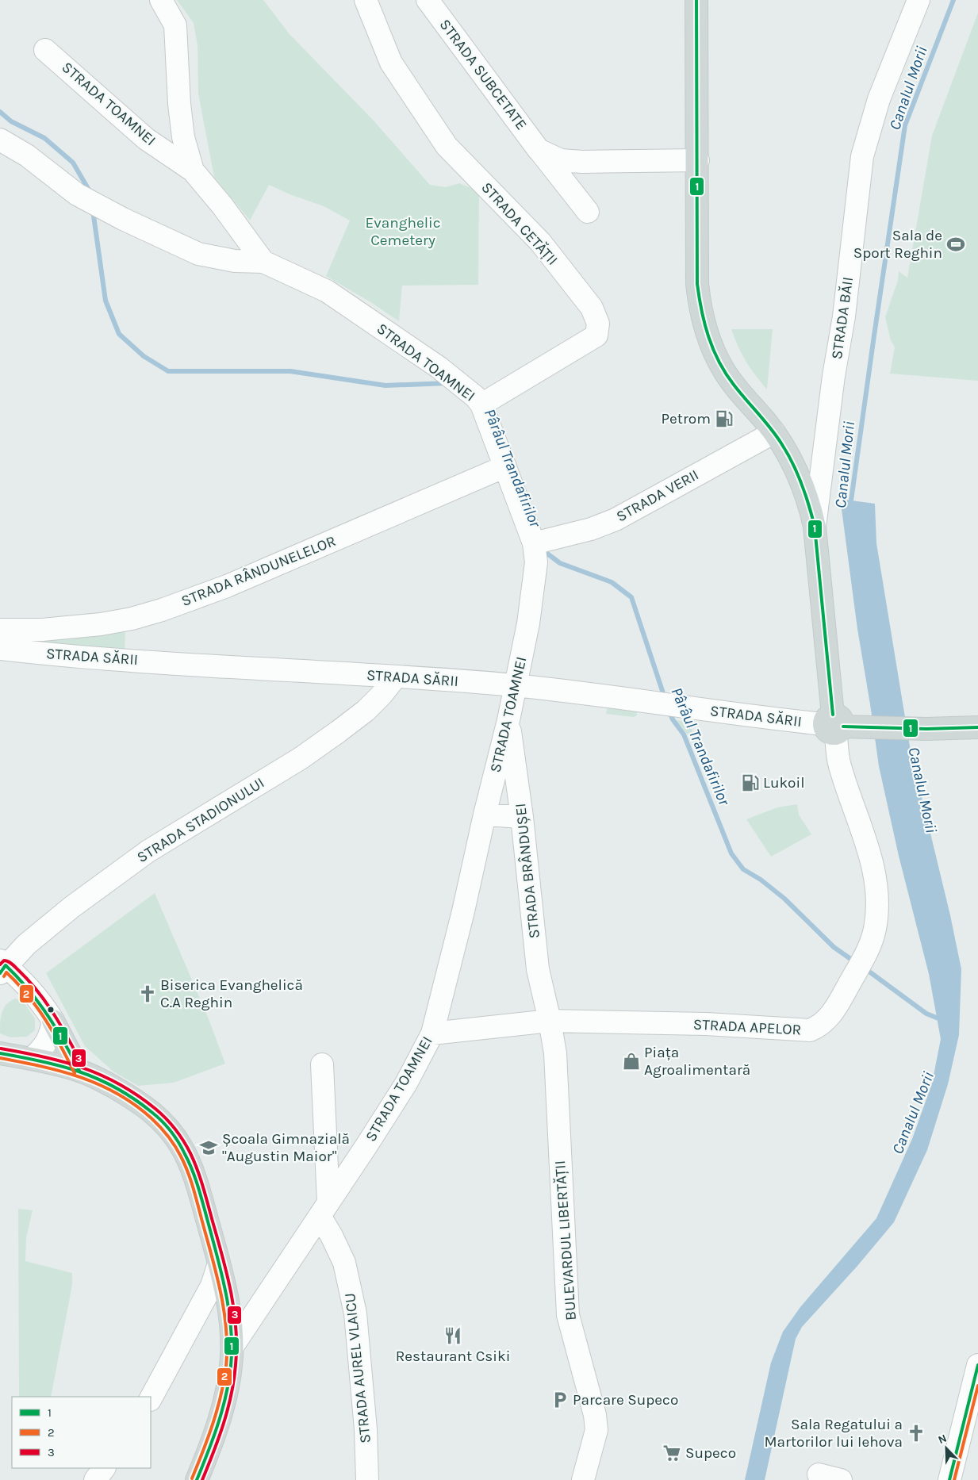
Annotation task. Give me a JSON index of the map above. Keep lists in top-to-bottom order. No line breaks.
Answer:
{"streets":{"main road":["STRADA SĂRII"],"street":["STRADA SUBCETATE","STRADA TOAMNEI","STRADA CETĂȚII","STRADA BĂII","STRADA VERII","STRADA RÂNDUNELELOR","STRADA STADIONULUI","STRADA BRÂNDUȘEI","STRADA APELOR","BULEVARDUL LIBERTĂȚII","STRADA AUREL VLAICU"]},"crossings":[["STRADA TOAMNEI","STRADA CETĂȚII"],["STRADA TOAMNEI","STRADA VERII"],["STRADA TOAMNEI","STRADA RÂNDUNELELOR"],["STRADA TOAMNEI","STRADA SĂRII"],["STRADA TOAMNEI","STRADA BRÂNDUȘEI"],["STRADA TOAMNEI","STRADA APELOR"],["STRADA TOAMNEI","STRADA AUREL VLAICU"],["STRADA SĂRII","STRADA STADIONULUI"],["STRADA SĂRII","STRADA APELOR"],["STRADA BRÂNDUȘEI","STRADA APELOR"],["STRADA BRÂNDUȘEI","BULEVARDUL LIBERTĂȚII"],["STRADA APELOR","BULEVARDUL LIBERTĂȚII"]],"water":["Canalul Morii","Pârâul Trandafirilor"],"parks":["Evanghelic Cemetery"],"places":{"sports":["Sala de Sport Reghin"],"fuel station":["Petrom","Lukoil"],"church":["Biserica Evanghelică C.A Reghin","Sala Regatului a Martorilor lui Iehova"],"shop":["Piața Agroalimentară"],"school or university":["Școala Gimnazială \"Augustin Maior\""],"restaurant":["Restaurant Csiki"],"parking":["Parcare Supeco"],"supermarket":["Supeco"]},"lines":["transit line 1","transit line 3","transit line 2"],"legend":["1","2","3"],"north":"top left"}
